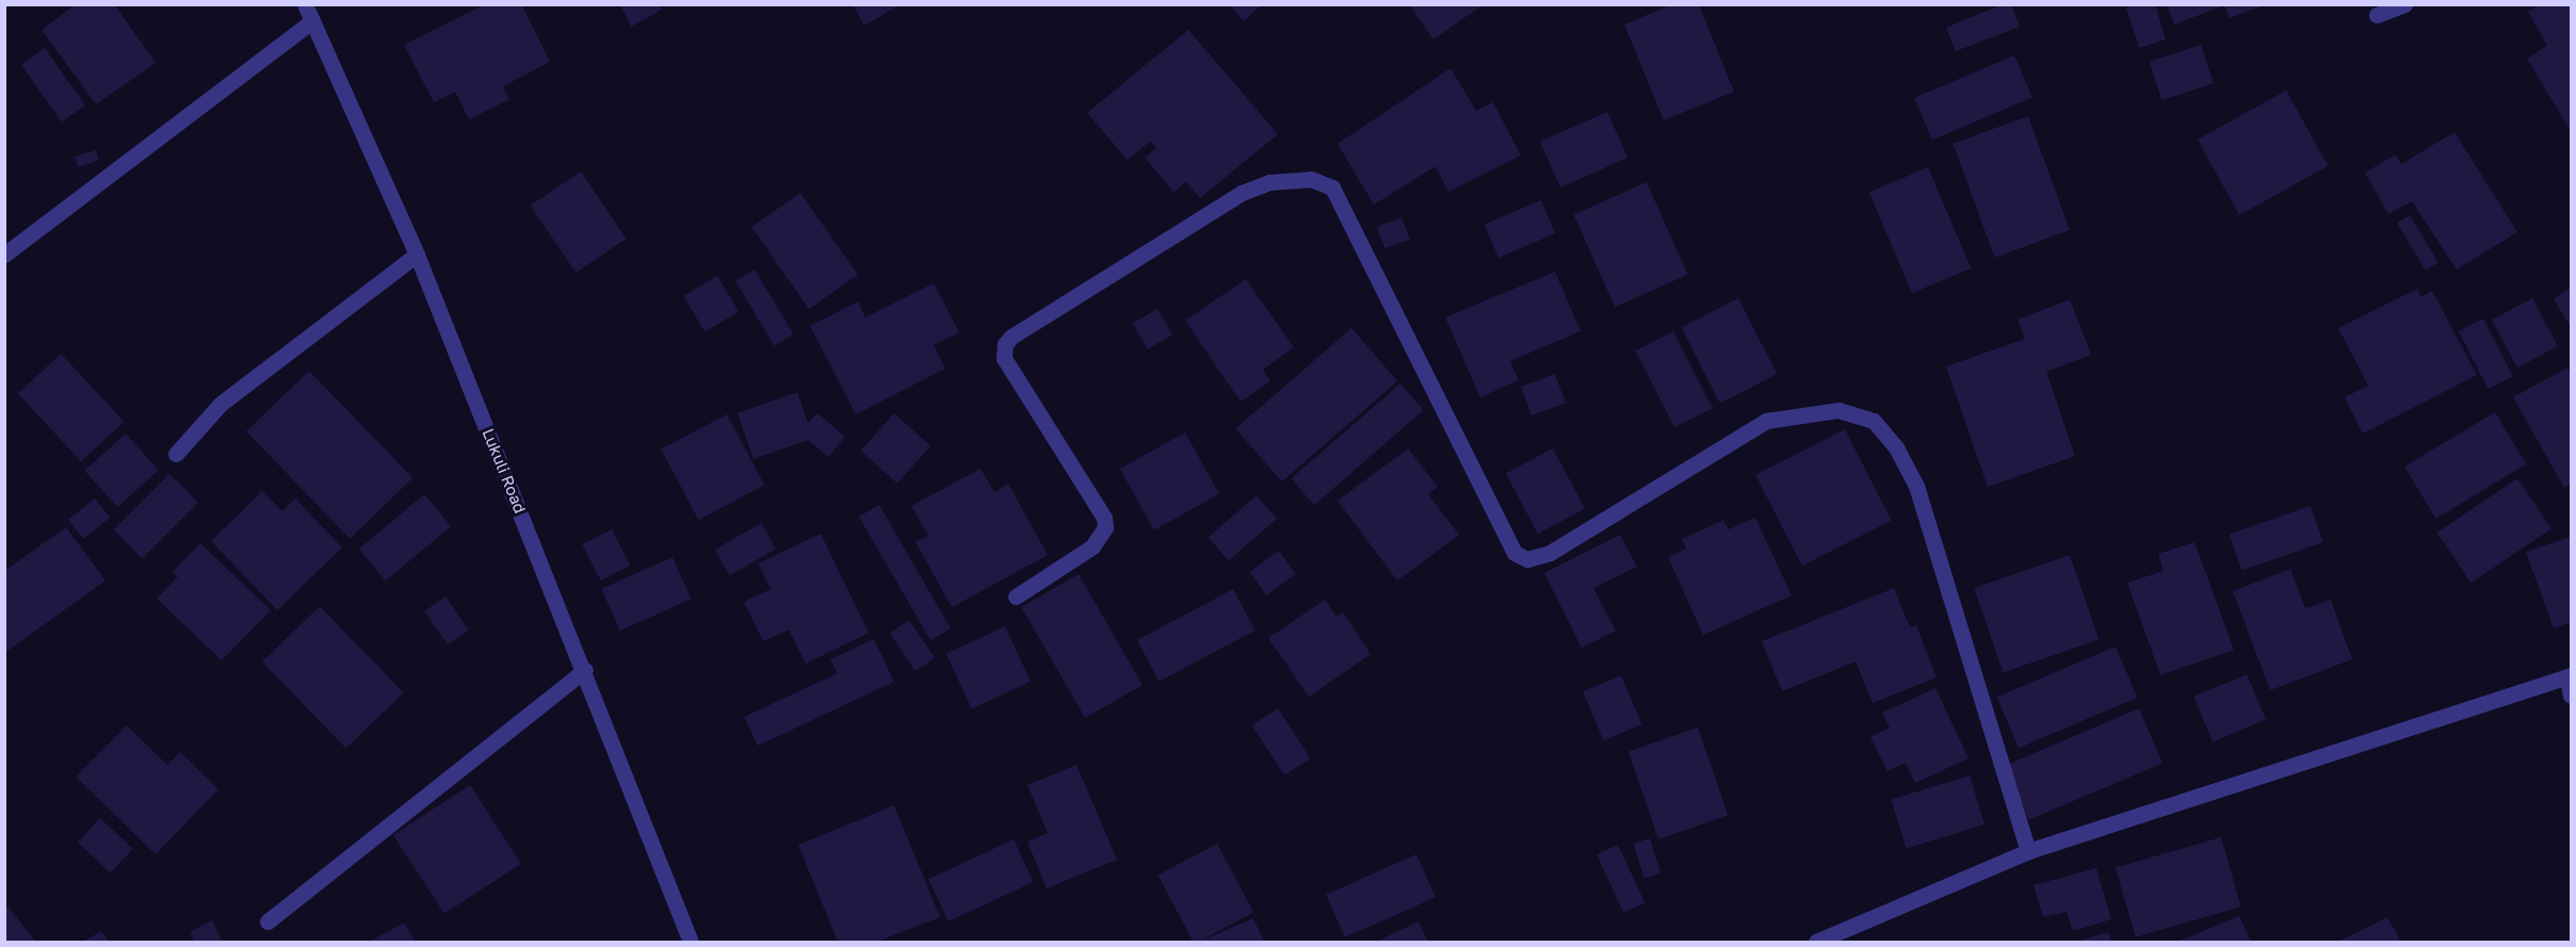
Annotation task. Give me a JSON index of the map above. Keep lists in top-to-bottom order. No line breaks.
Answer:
{"streets":{"street":["Lukuli Road"]}}
